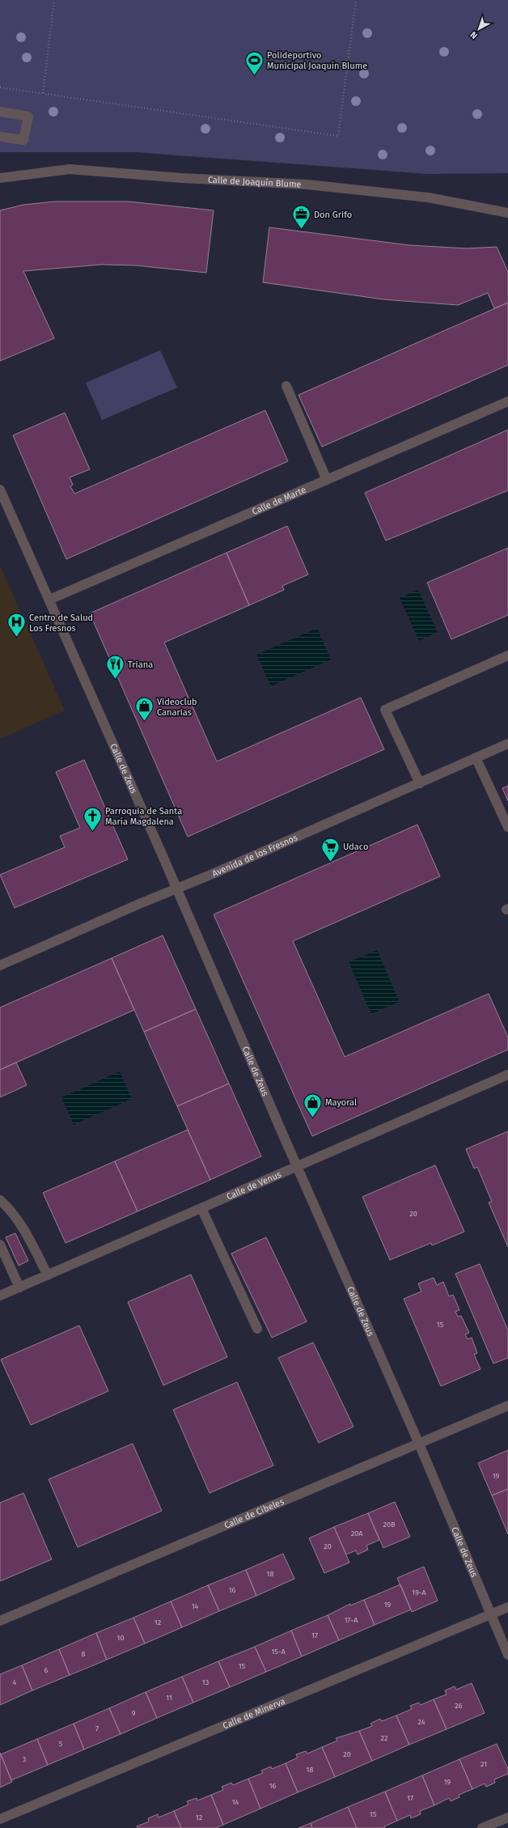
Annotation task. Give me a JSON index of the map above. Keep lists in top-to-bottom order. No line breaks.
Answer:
{"streets":{"street":["Calle de Joaquín Blume","Calle de Marte","Calle de Zeus","Avenida de los Fresnos","Calle de Venus","Calle de Cibeles","Calle de Minerva"]},"crossings":[["Calle de Marte","Calle de Zeus"],["Calle de Zeus","Avenida de los Fresnos"],["Calle de Zeus","Calle de Venus"],["Calle de Zeus","Calle de Cibeles"],["Calle de Zeus","Calle de Minerva"]],"places":{"sports":["Polideportivo Municipal Joaquín Blume"],"office":["Don Grifo"],"hospital":["Centro de Salud Los Fresnos"],"restaurant":["Triana"],"shop":["Videoclub Canarias","Mayoral"],"church":["Parroquia de Santa María Magdalena"],"supermarket":["Udaco"]},"house_numbers":["20","15","19","20B","20A","20","18","16","19-A","19","14","17-A","12","17","10","15-A","8","15","6","4","13","11","26","9","24","7","22","5","20","3","21","18","19","16","17","14","15","12"],"north":"bottom left"}
